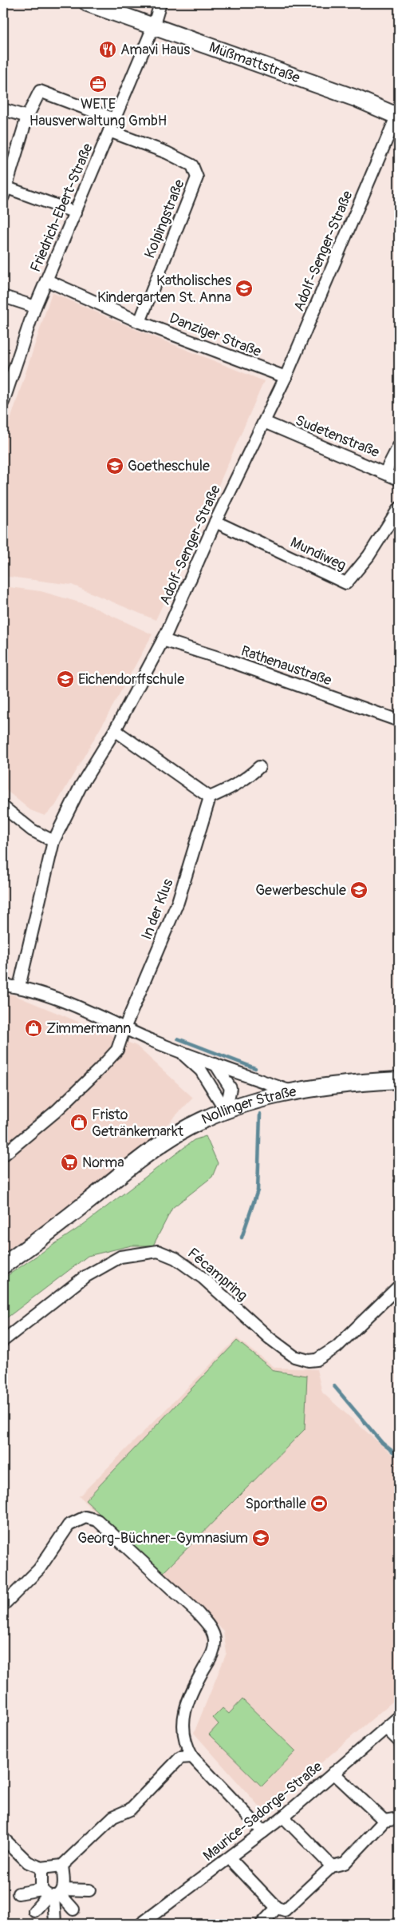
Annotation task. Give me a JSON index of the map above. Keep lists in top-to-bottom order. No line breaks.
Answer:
{"streets":{"main road":["Müßmattstraße","Nollinger Straße"],"street":["Friedrich-Ebert-Straße","Kolpingstraße","Adolf-Senger-Straße","Danziger Straße","Sudetenstraße","Mundiweg","Rathenaustraße","In der Klus","Fécampring","Maurice-Sadorge-Straße"]},"crossings":[["Müßmattstraße","Friedrich-Ebert-Straße"],["Müßmattstraße","Adolf-Senger-Straße"],["Friedrich-Ebert-Straße","Kolpingstraße"],["Friedrich-Ebert-Straße","Danziger Straße"],["Kolpingstraße","Danziger Straße"],["Adolf-Senger-Straße","Danziger Straße"],["Adolf-Senger-Straße","Sudetenstraße"],["Adolf-Senger-Straße","Mundiweg"],["Adolf-Senger-Straße","Rathenaustraße"]],"places":{"restaurant":["Amavi Haus"],"office":["WETE Hausverwaltung GmbH"],"school or university":["Katholisches Kindergarten St. Anna","Goetheschule","Eichendorffschule","Gewerbeschule","Georg-Büchner-Gymnasium"],"shop":["Zimmermann","Fristo Getränkemarkt"],"supermarket":["Norma"],"sports":["Sporthalle"]}}
